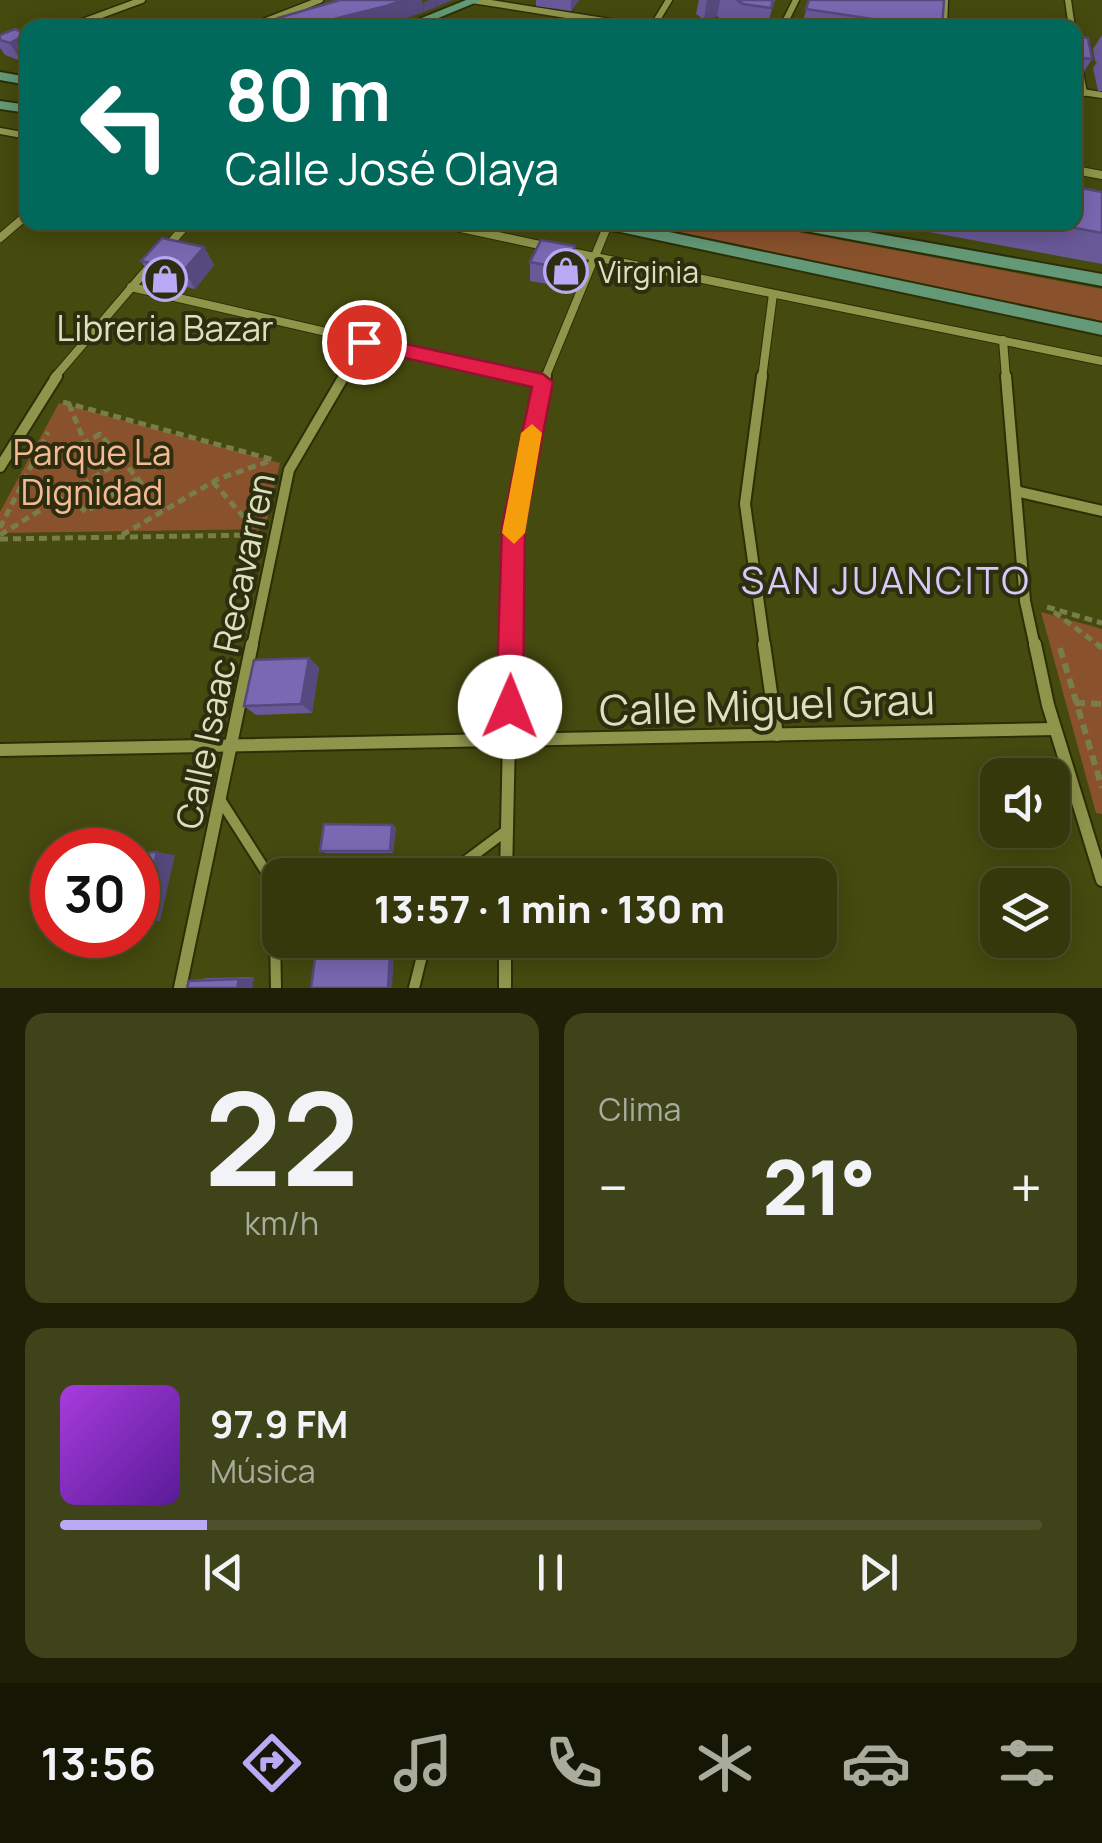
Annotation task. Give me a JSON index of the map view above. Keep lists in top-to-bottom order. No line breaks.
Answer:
{"streets":{"street":["Calle Isaac Recavarren","Calle Miguel Grau"]},"crossings":[["Calle Isaac Recavarren","Calle Miguel Grau"]],"districts":["SAN JUANCITO"],"parks":["Parque La Dignidad"],"places":{"shop":["Virginia","Libreria Bazar"]},"page":{"turn":["80 m","Calle José Olaya"],"limit":"30","trip":"13:57 · 1 min · 130 m","tile":[["22","km/h"],"Clima"],"heat":["−","21°","+"],"song":["97.9 FM","Música"],"tabs":"13:56"}}
